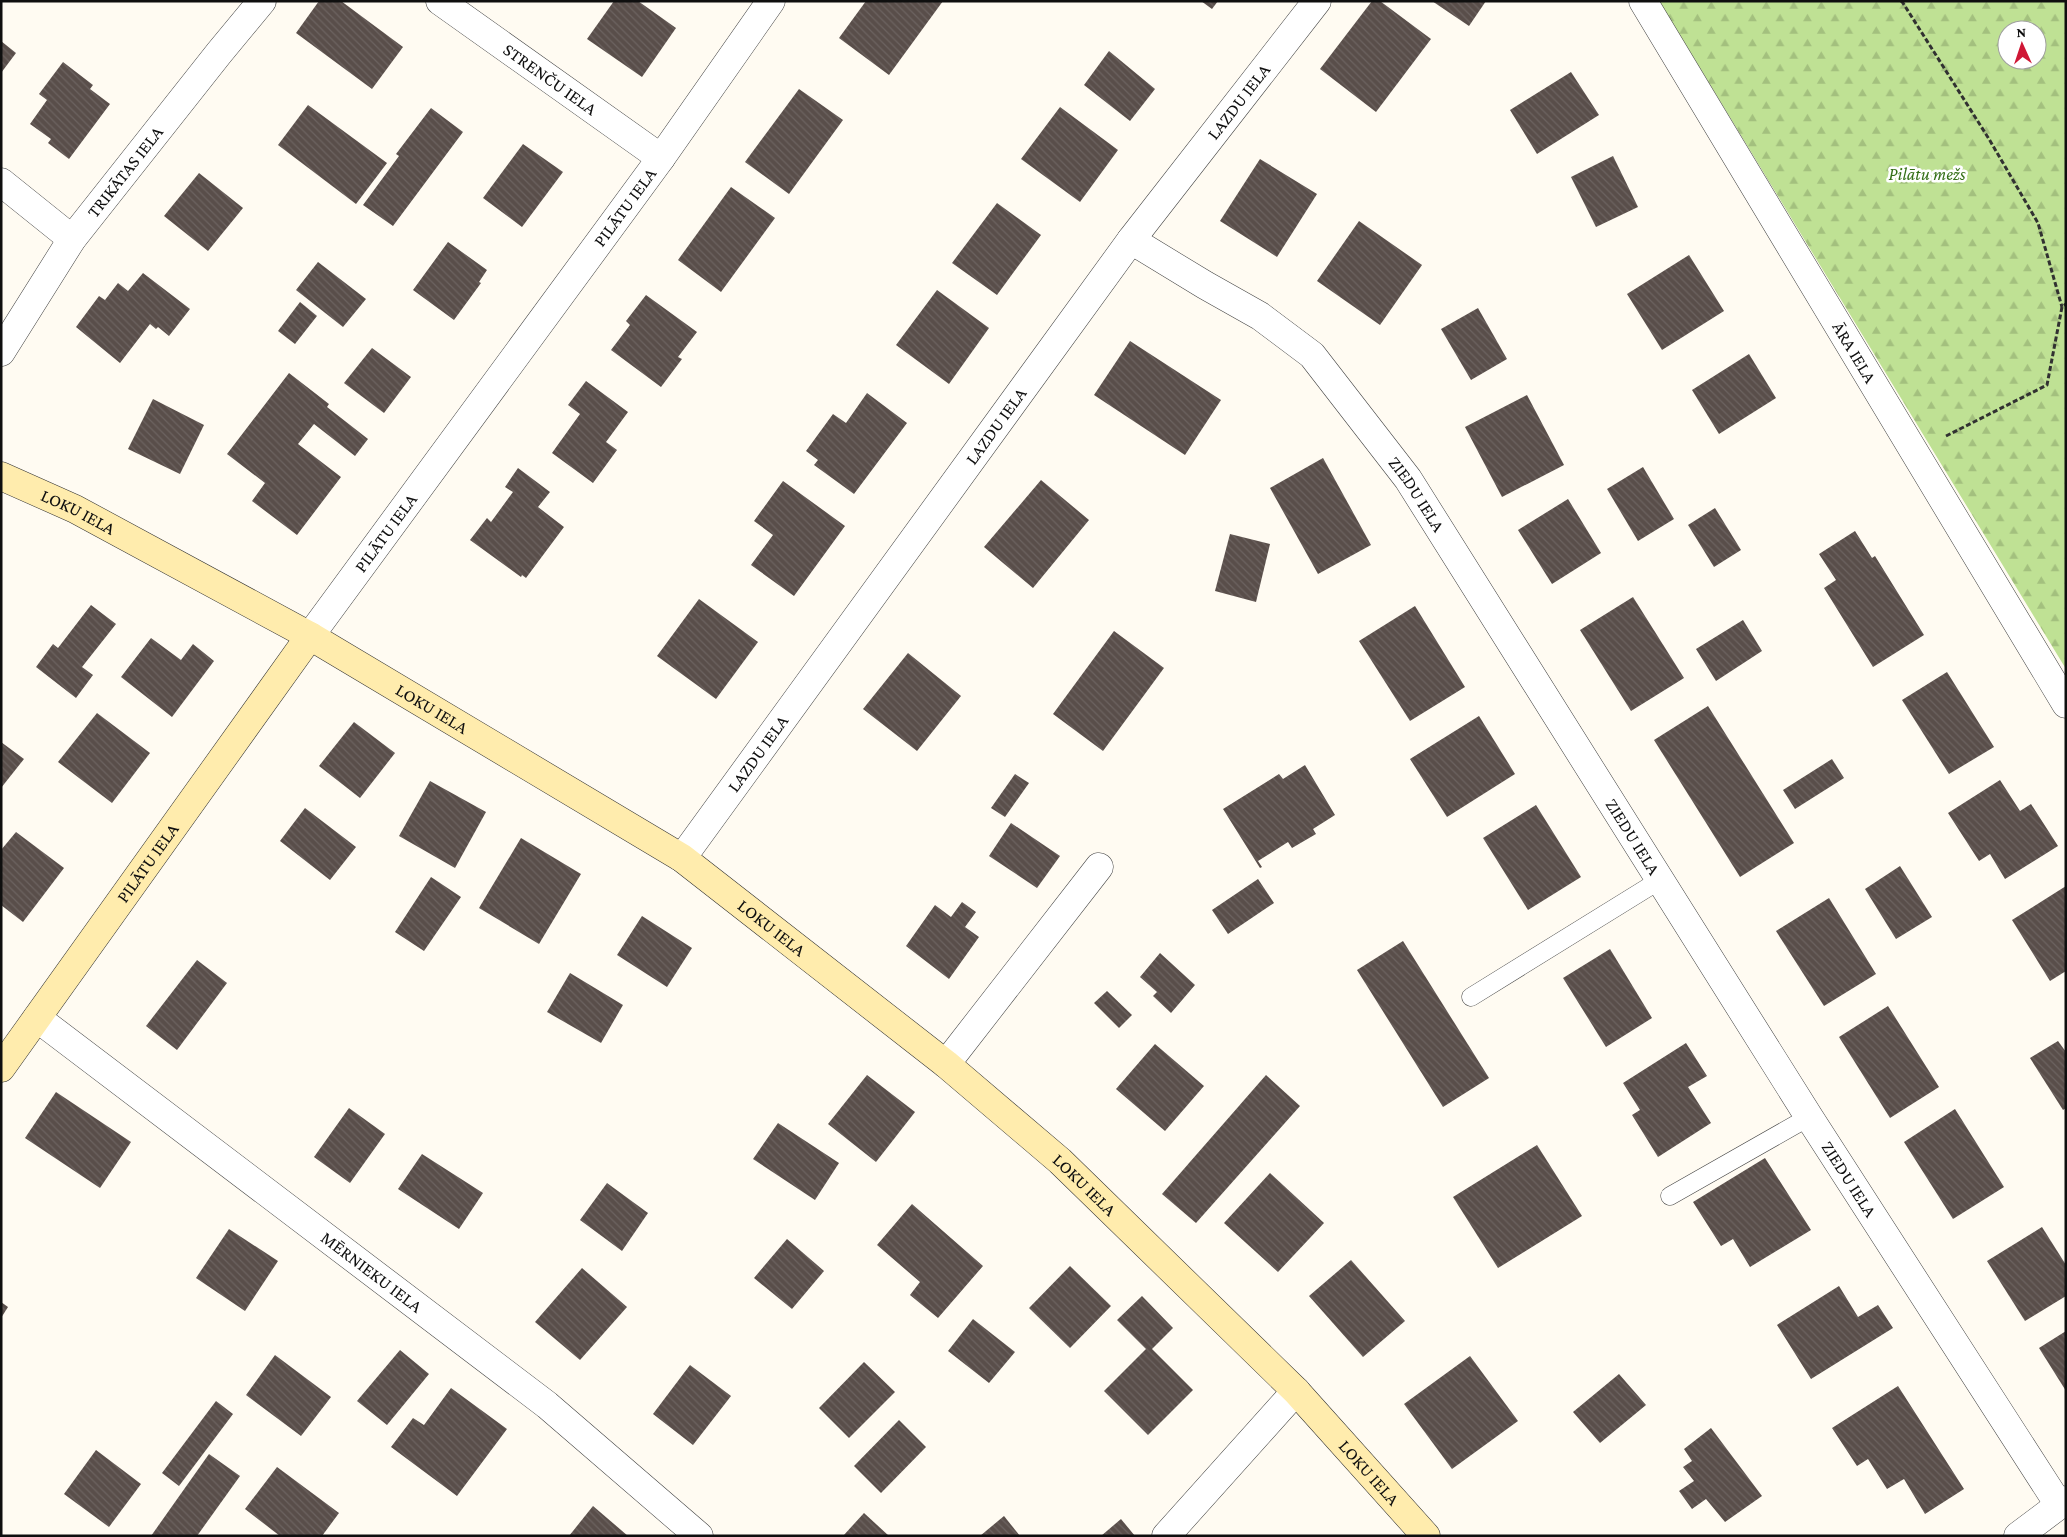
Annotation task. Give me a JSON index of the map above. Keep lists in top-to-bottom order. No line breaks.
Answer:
{"streets":{"street":["STRENČU IELA","LAZDU IELA","TRIKĀTAS IELA","PILĀTU IELA","ĀRA IELA","ZIEDU IELA","LOKU IELA","MĒRNIEKU IELA"]},"crossings":[["STRENČU IELA","PILĀTU IELA"],["LAZDU IELA","ZIEDU IELA"],["LAZDU IELA","LOKU IELA"],["PILĀTU IELA","LOKU IELA"],["PILĀTU IELA","MĒRNIEKU IELA"]],"parks":["Pilātu mežs"],"north":"top"}
